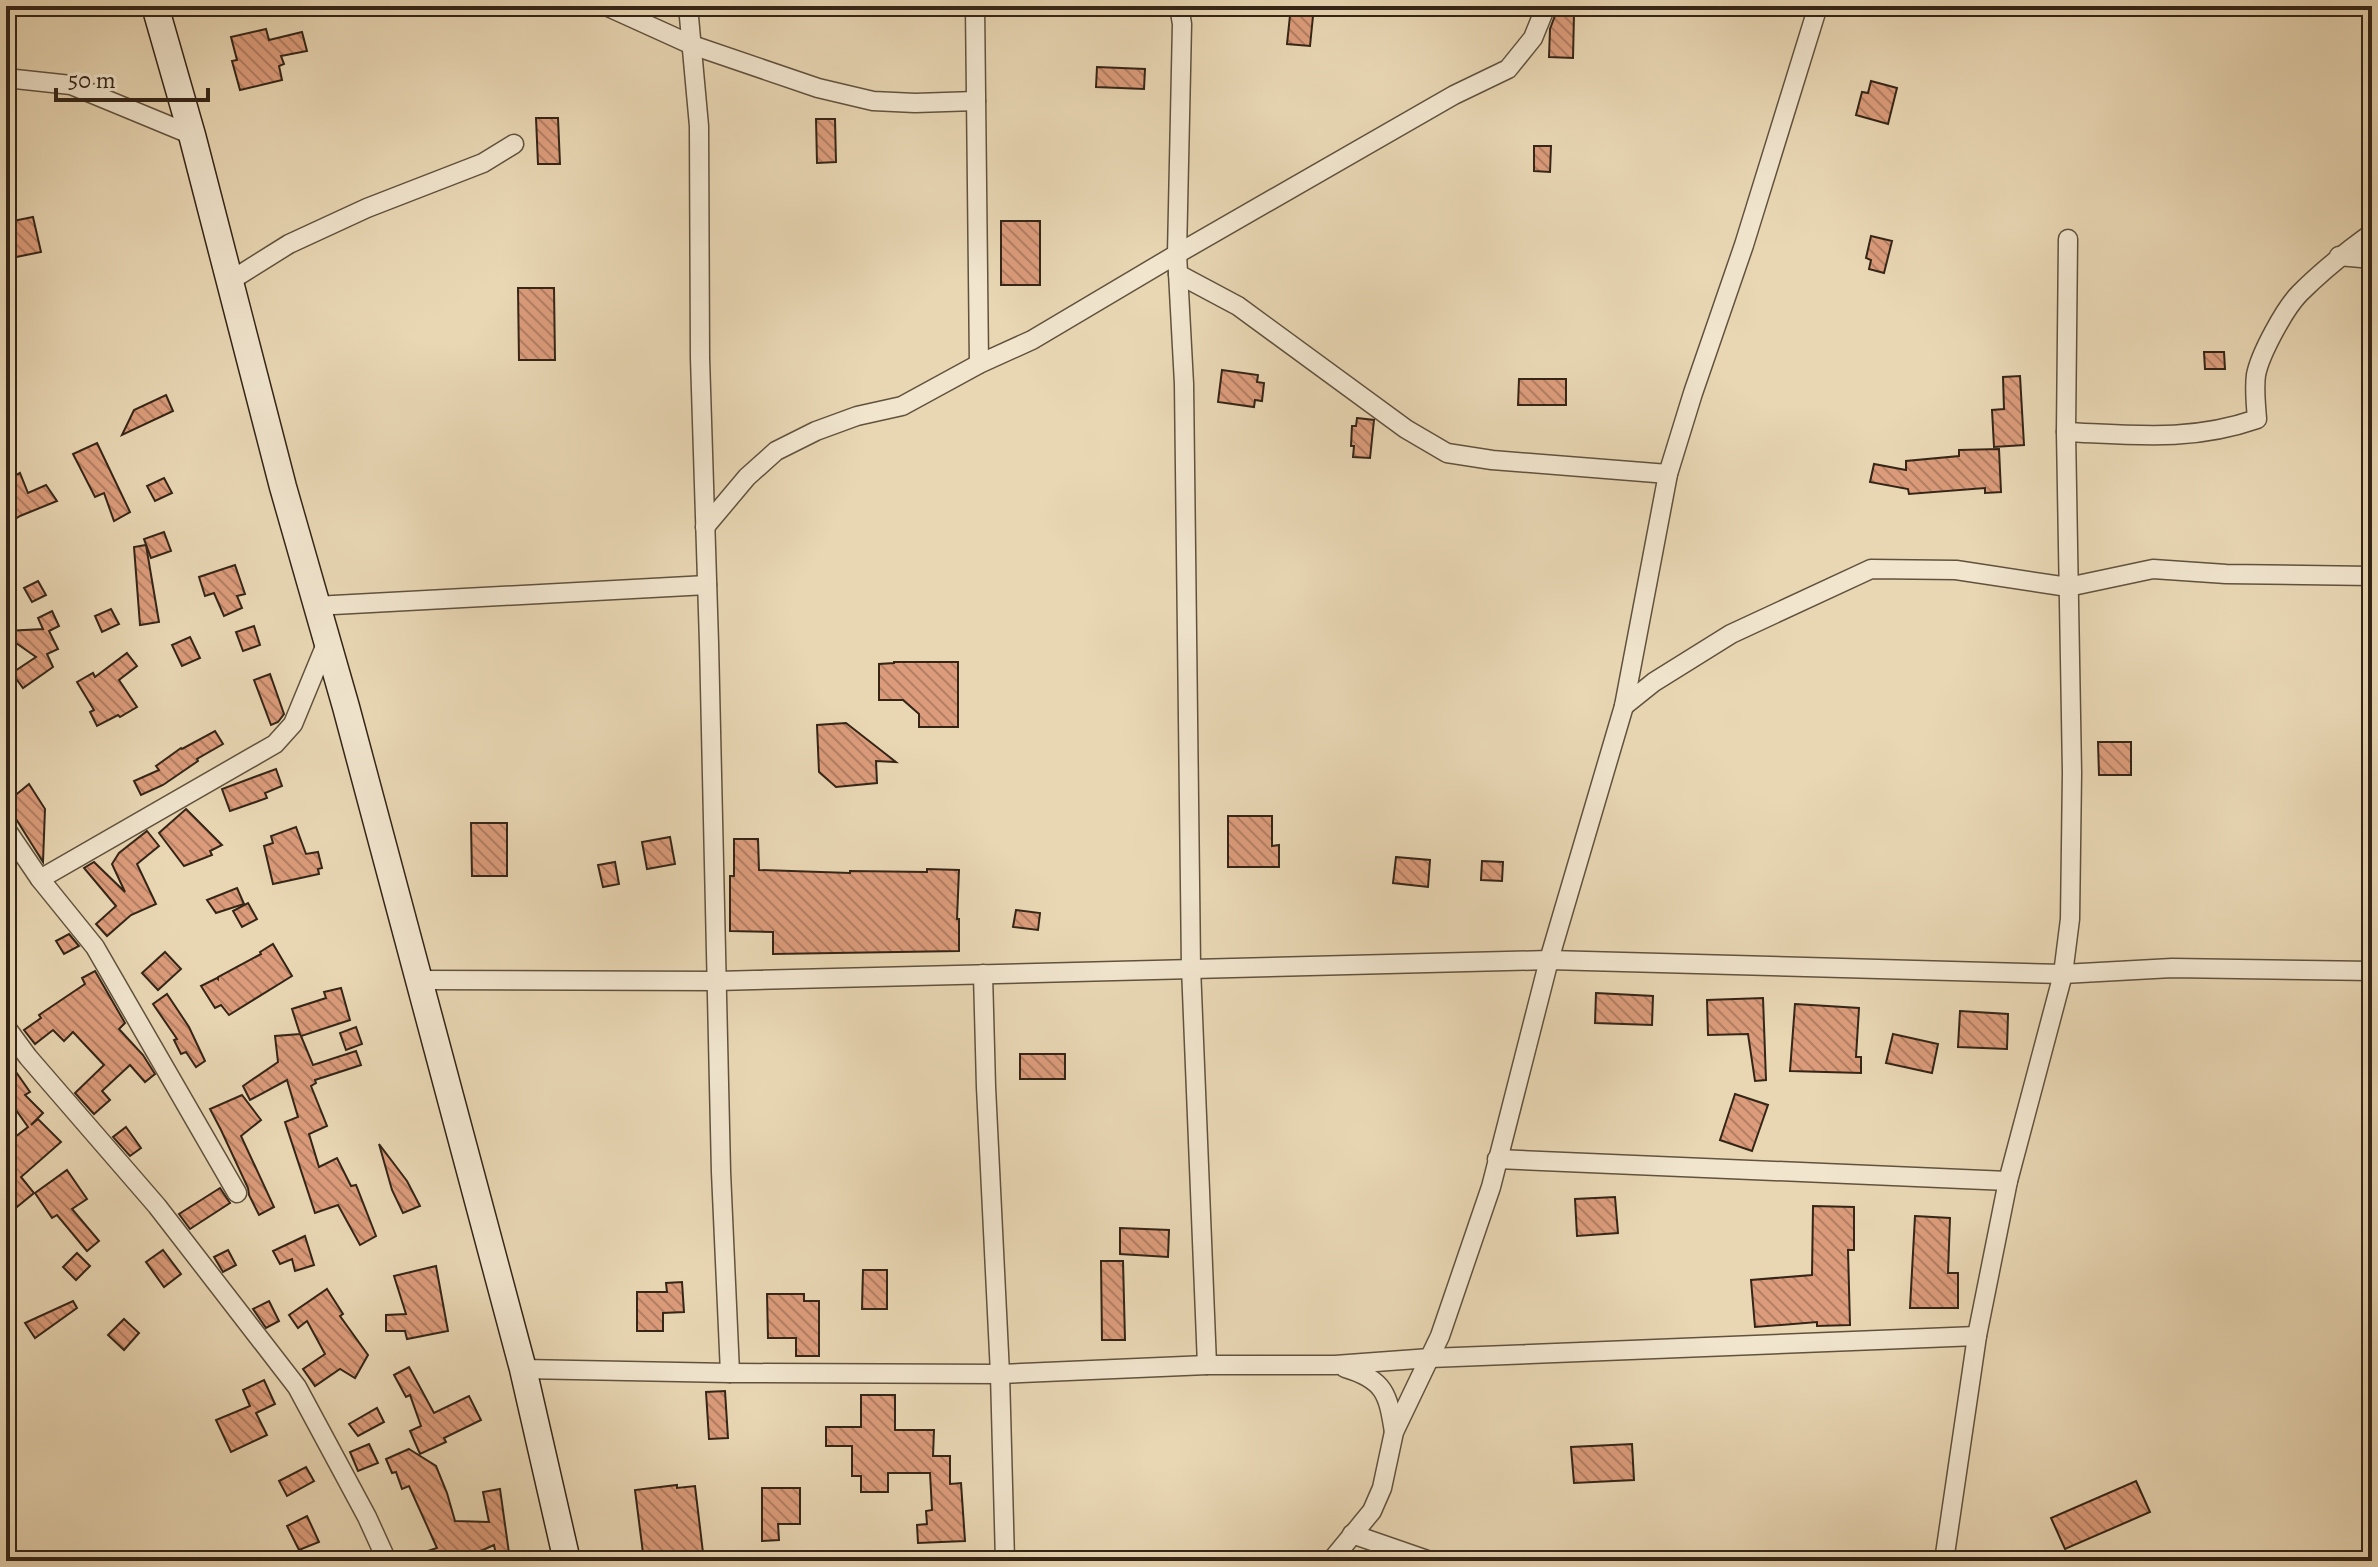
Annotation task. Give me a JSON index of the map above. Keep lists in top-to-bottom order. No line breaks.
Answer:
{"scale_bar":"50 m"}
